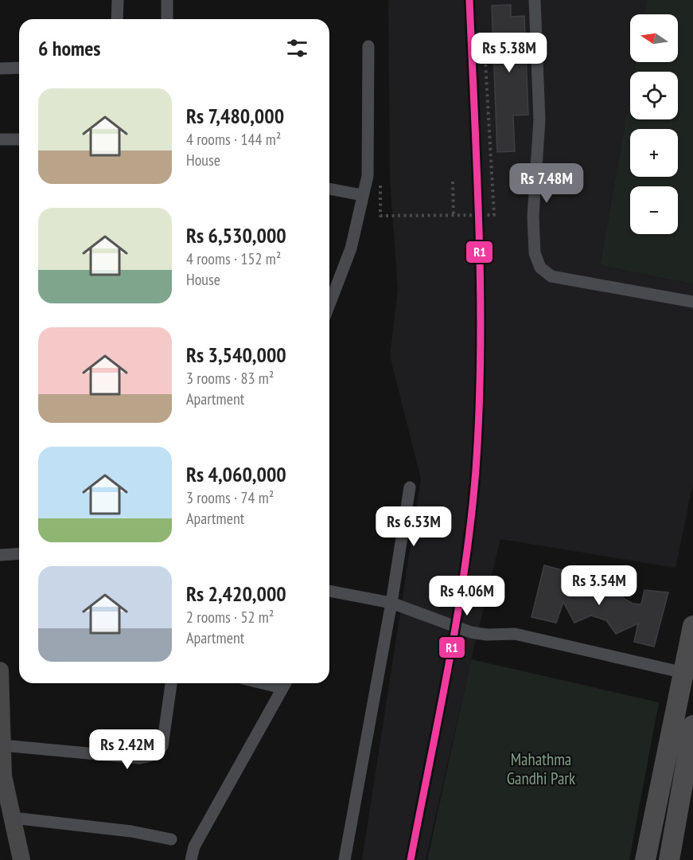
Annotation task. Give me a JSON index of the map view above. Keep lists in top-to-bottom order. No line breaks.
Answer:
{"parks":["Mahathma Gandhi Park"],"lines":["transit line R1"],"north":"left","page":{"map_buttons":["+","−"],"heading":"6 homes","price":["Rs 5.38M","Rs 7.48M","Rs 6.53M","Rs 3.54M","Rs 4.06M","Rs 2.42M"],"list":[{"name":"Rs 7,480,000","note":"4 rooms · 144 m² · House"},{"name":"Rs 6,530,000","note":"4 rooms · 152 m² · House"},{"name":"Rs 3,540,000","note":"3 rooms · 83 m² · Apartment"},{"name":"Rs 4,060,000","note":"3 rooms · 74 m² · Apartment"},{"name":"Rs 2,420,000","note":"2 rooms · 52 m² · Apartment"}]}}
